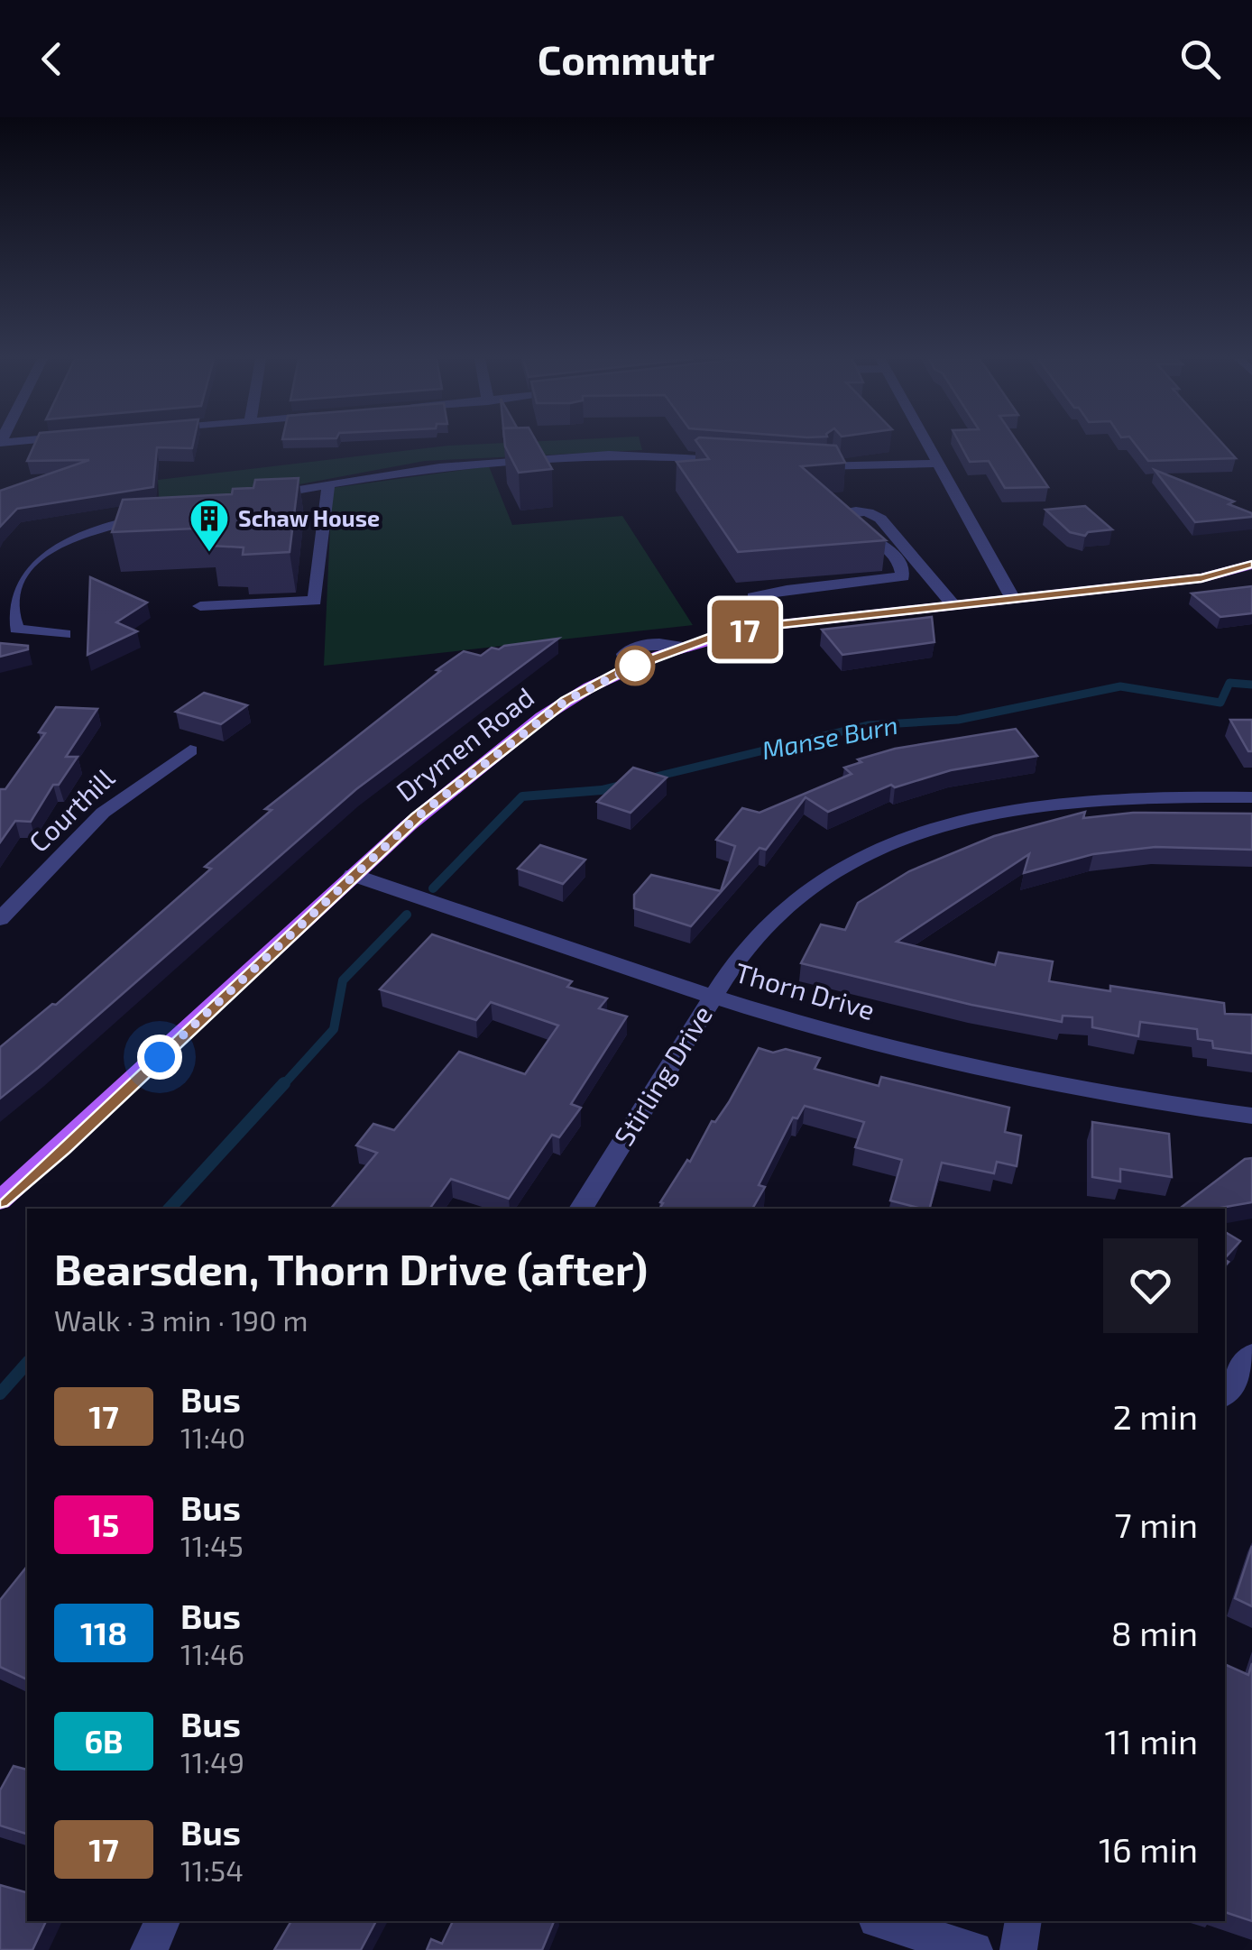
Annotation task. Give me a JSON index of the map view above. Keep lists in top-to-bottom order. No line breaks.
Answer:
{"streets":{"main road":["Drymen Road"],"street":["Courthill","Thorn Drive","Stirling Drive"]},"crossings":[["Drymen Road","Thorn Drive"],["Thorn Drive","Stirling Drive"]],"water":["Manse Burn"],"places":{"building":["Schaw House"]},"lines":["bus line 17"],"page":{"header":"Commutr","on_map":"17","heading":["Bearsden, Thorn Drive (after)","Walk · 3 min · 190 m"],"list":[{"mark":"17","name":"Bus","note":"11:40","value":"2 min"},{"mark":"15","name":"Bus","note":"11:45","value":"7 min"},{"mark":"118","name":"Bus","note":"11:46","value":"8 min"},{"mark":"6B","name":"Bus","note":"11:49","value":"11 min"},{"mark":"17","name":"Bus","note":"11:54","value":"16 min"}]}}
